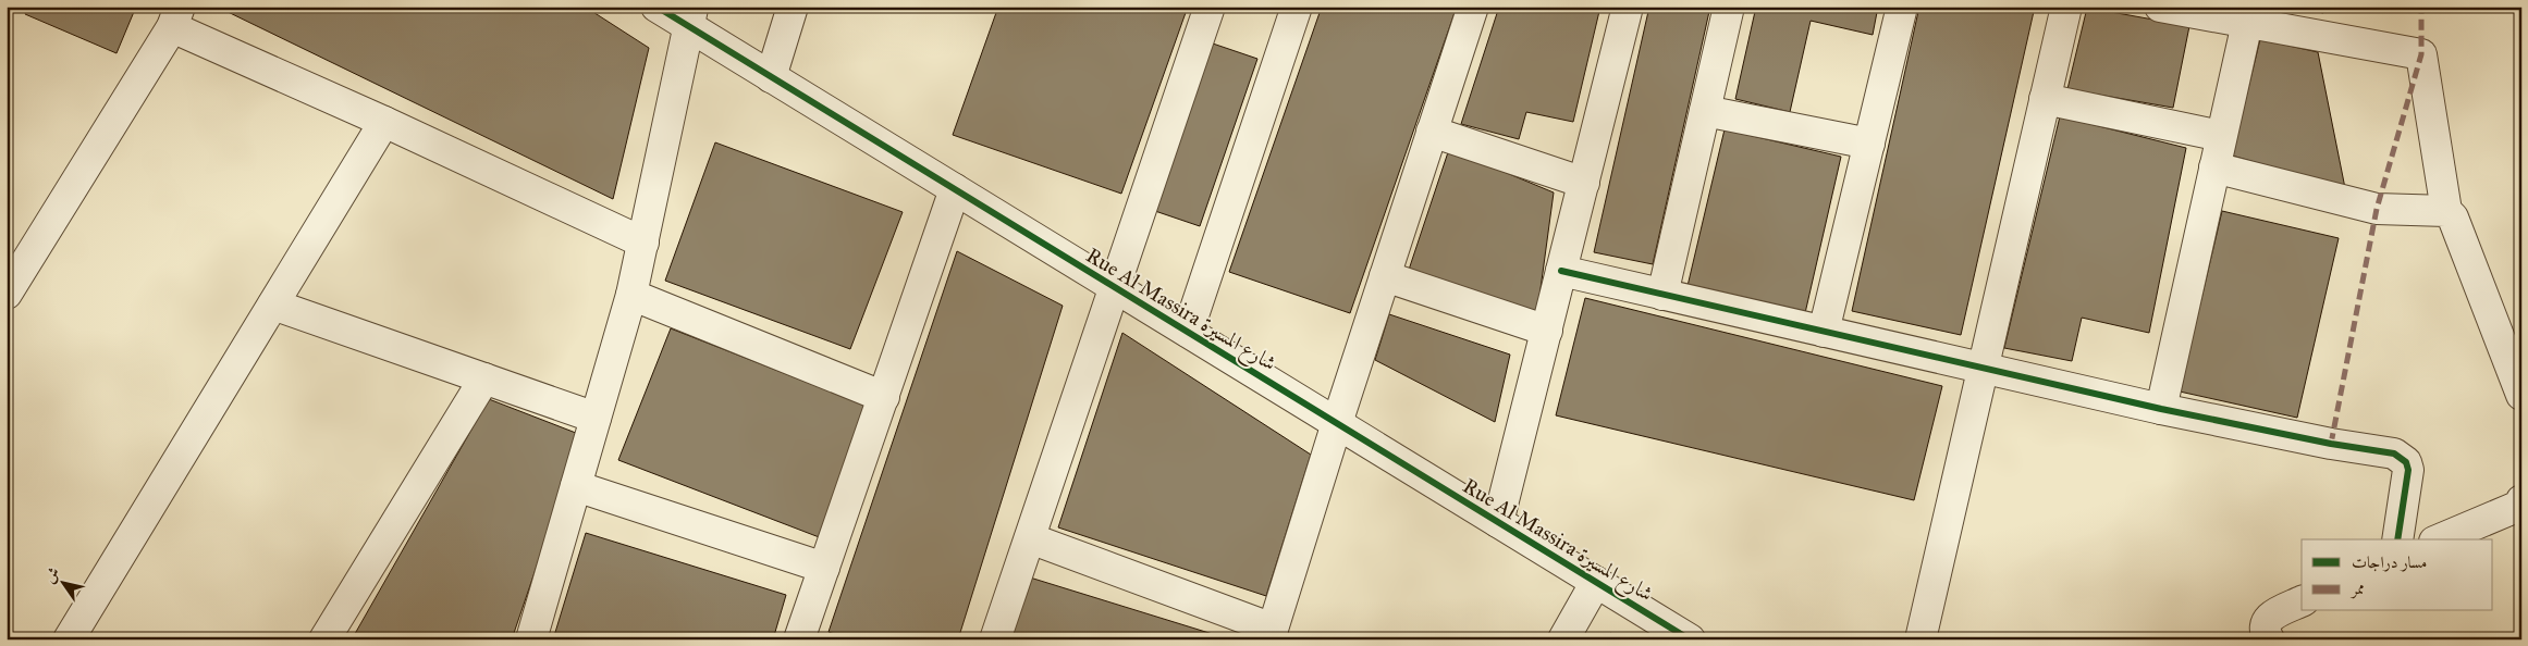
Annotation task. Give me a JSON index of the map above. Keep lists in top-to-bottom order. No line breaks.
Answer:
{"streets":{"street":["Rue Al Massira شارع المسيرة"]},"legend":["مسار دراجات","ممر"],"north":"top left"}
